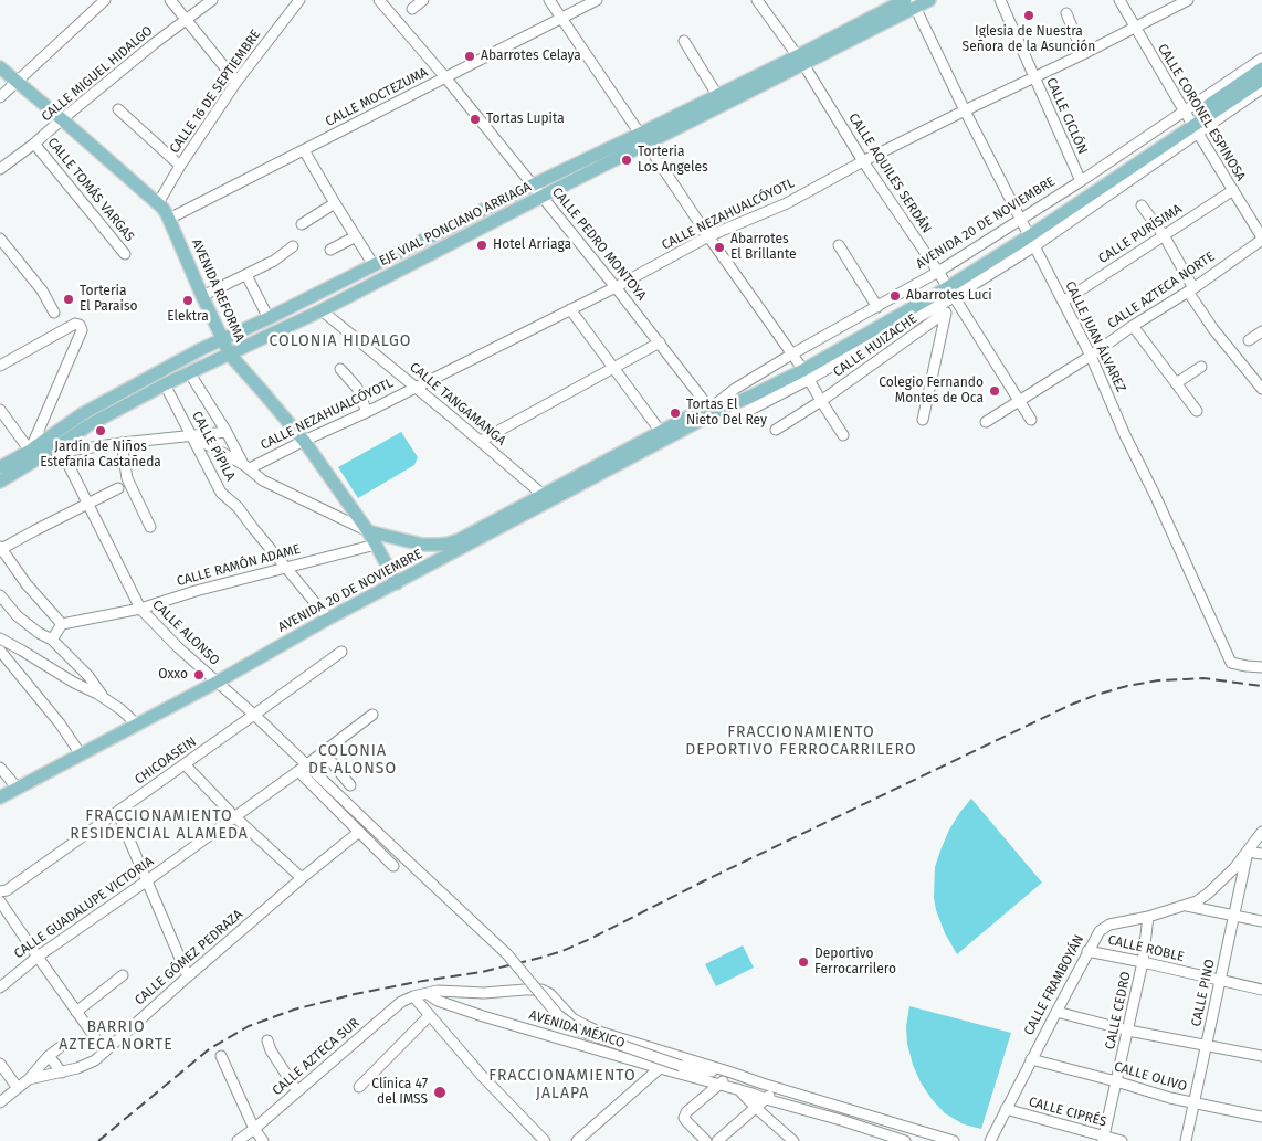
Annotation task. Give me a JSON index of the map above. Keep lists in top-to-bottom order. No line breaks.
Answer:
{"streets":{"main road":["AVENIDA 20 DE NOVIEMBRE","EJE VIAL PONCIANO ARRIAGA","AVENIDA REFORMA"],"street":["CALLE MIGUEL HIDALGO","CALLE 16 DE SEPTIEMBRE","CALLE MOCTEZUMA","CALLE CORONEL ESPINOSA","CALLE CICLÓN","CALLE AQUILES SERDÁN","CALLE TOMÁS VARGAS","CALLE NEZAHUALCÓYOTL","CALLE PURÍSIMA","CALLE PEDRO MONTOYA","CALLE AZTECA NORTE","CALLE JUAN ÁLVAREZ","CALLE HUIZACHE","CALLE TANGAMANGA","CALLE PÍPILA","CALLE RAMÓN ADAME","CALLE ALONSO","CHICOASEIN","CALLE GUADALUPE VICTORIA","CALLE ROBLE","CALLE GÓMEZ PEDRAZA","CALLE FRAMBOYÁN","CALLE PINO","CALLE CEDRO","AVENIDA MÉXICO","CALLE AZTECA SUR","CALLE OLIVO","CALLE CIPRÉS"]},"crossings":[["CALLE MIGUEL HIDALGO","CALLE TOMÁS VARGAS"],["CALLE MIGUEL HIDALGO","AVENIDA REFORMA"],["CALLE 16 DE SEPTIEMBRE","AVENIDA REFORMA"],["CALLE MOCTEZUMA","CALLE PEDRO MONTOYA"],["CALLE MOCTEZUMA","AVENIDA REFORMA"],["CALLE CORONEL ESPINOSA","CALLE NEZAHUALCÓYOTL"],["CALLE CORONEL ESPINOSA","AVENIDA 20 DE NOVIEMBRE"],["CALLE CORONEL ESPINOSA","CALLE PURÍSIMA"],["CALLE CORONEL ESPINOSA","CALLE AZTECA NORTE"],["CALLE CICLÓN","CALLE NEZAHUALCÓYOTL"],["CALLE CICLÓN","AVENIDA 20 DE NOVIEMBRE"],["CALLE AQUILES SERDÁN","CALLE NEZAHUALCÓYOTL"],["CALLE AQUILES SERDÁN","AVENIDA 20 DE NOVIEMBRE"],["CALLE AQUILES SERDÁN","EJE VIAL PONCIANO ARRIAGA"],["CALLE AQUILES SERDÁN","CALLE AZTECA NORTE"],["CALLE NEZAHUALCÓYOTL","CALLE PEDRO MONTOYA"],["CALLE NEZAHUALCÓYOTL","AVENIDA REFORMA"],["CALLE NEZAHUALCÓYOTL","CALLE JUAN ÁLVAREZ"],["CALLE NEZAHUALCÓYOTL","CALLE TANGAMANGA"],["AVENIDA 20 DE NOVIEMBRE","CALLE PEDRO MONTOYA"],["AVENIDA 20 DE NOVIEMBRE","AVENIDA REFORMA"],["AVENIDA 20 DE NOVIEMBRE","CALLE JUAN ÁLVAREZ"],["AVENIDA 20 DE NOVIEMBRE","CALLE TANGAMANGA"],["AVENIDA 20 DE NOVIEMBRE","CALLE PÍPILA"],["AVENIDA 20 DE NOVIEMBRE","CALLE ALONSO"],["EJE VIAL PONCIANO ARRIAGA","CALLE PEDRO MONTOYA"],["EJE VIAL PONCIANO ARRIAGA","AVENIDA REFORMA"],["EJE VIAL PONCIANO ARRIAGA","CALLE JUAN ÁLVAREZ"],["EJE VIAL PONCIANO ARRIAGA","CALLE TANGAMANGA"],["EJE VIAL PONCIANO ARRIAGA","CALLE PÍPILA"],["EJE VIAL PONCIANO ARRIAGA","CALLE ALONSO"],["CALLE PURÍSIMA","CALLE JUAN ÁLVAREZ"],["AVENIDA REFORMA","CALLE RAMÓN ADAME"],["CALLE AZTECA NORTE","CALLE JUAN ÁLVAREZ"],["CALLE PÍPILA","CALLE RAMÓN ADAME"],["CALLE RAMÓN ADAME","CALLE ALONSO"],["CALLE ALONSO","CHICOASEIN"],["CALLE ALONSO","CALLE GUADALUPE VICTORIA"],["CALLE ALONSO","CALLE GÓMEZ PEDRAZA"],["CALLE ALONSO","AVENIDA MÉXICO"],["CALLE ROBLE","CALLE FRAMBOYÁN"],["CALLE ROBLE","CALLE PINO"],["CALLE ROBLE","CALLE CEDRO"],["CALLE FRAMBOYÁN","CALLE PINO"],["CALLE FRAMBOYÁN","CALLE CEDRO"],["CALLE FRAMBOYÁN","CALLE OLIVO"],["CALLE FRAMBOYÁN","CALLE CIPRÉS"],["CALLE PINO","CALLE OLIVO"],["CALLE CEDRO","CALLE OLIVO"],["CALLE CEDRO","CALLE CIPRÉS"],["AVENIDA MÉXICO","CALLE AZTECA SUR"]],"districts":["COLONIA HIDALGO","FRACCIONAMIENTO DEPORTIVO FERROCARRILERO","COLONIA DE ALONSO","FRACCIONAMIENTO RESIDENCIAL ALAMEDA","BARRIO AZTECA NORTE","FRACCIONAMIENTO JALAPA"],"places":["Iglesia de Nuestra Señora de la Asunción","Abarrotes Celaya","Tortas Lupita","Torteria Los Angeles","Hotel Arriaga","Abarrotes El Brillante","Abarrotes Luci","Torteria El Paraiso","Elektra","Colegio Fernando Montes de Oca","Tortas El Nieto Del Rey","Jardín de Niños Estefanía Castañeda","Oxxo","Deportivo Ferrocarrilero","Clínica 47 del IMSS"]}
